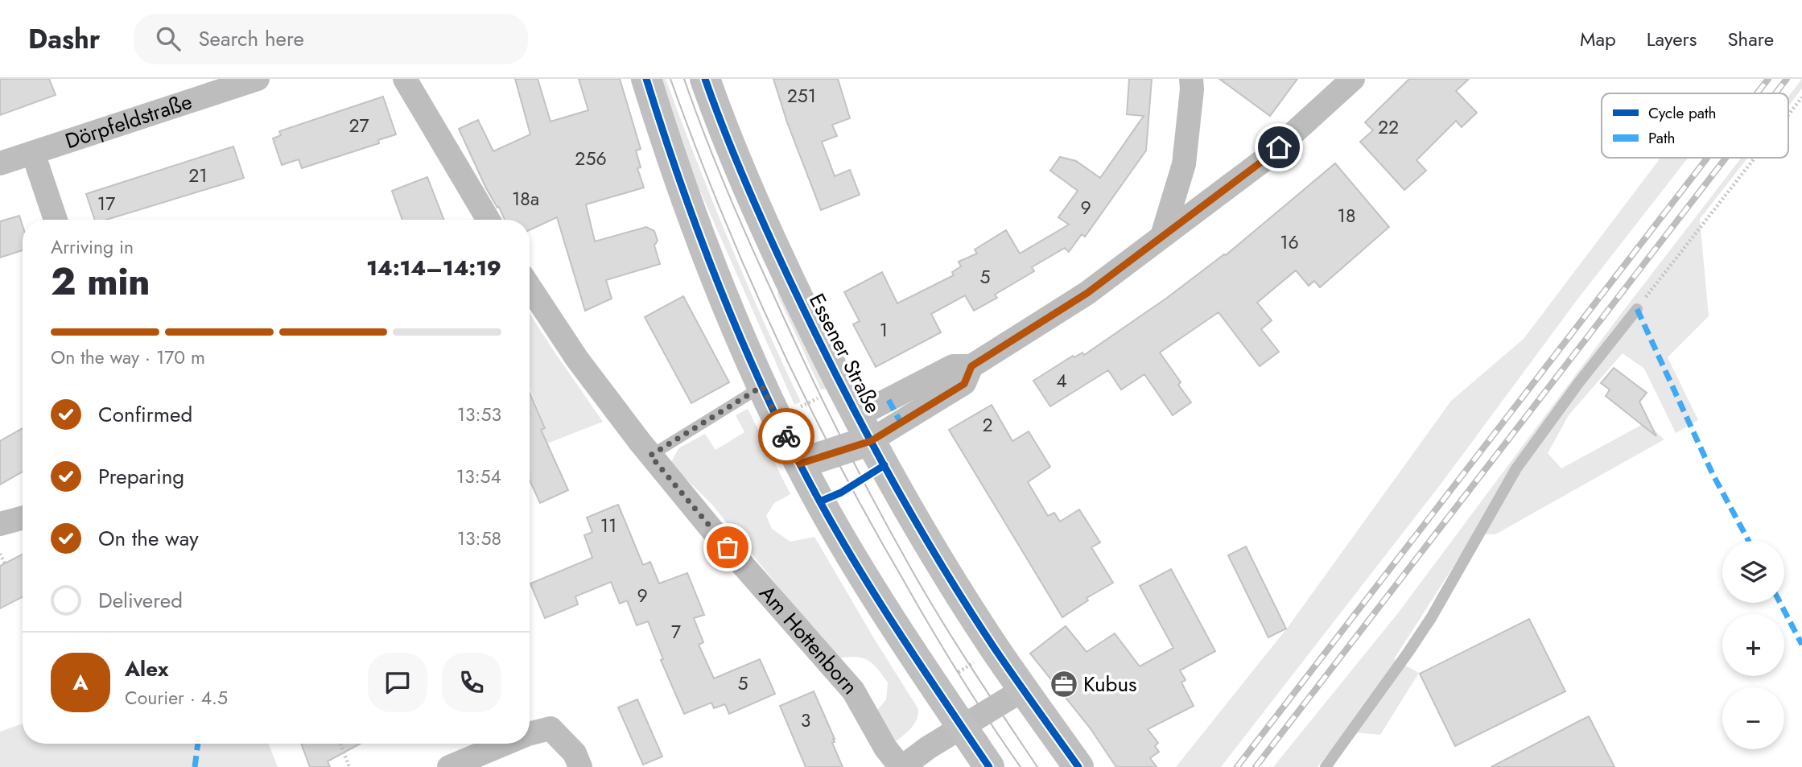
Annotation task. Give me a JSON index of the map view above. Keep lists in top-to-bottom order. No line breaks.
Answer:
{"streets":{"main road":["Essener Straße"],"street":["Dörpfeldstraße","Am Hottenborn"]},"places":{"office":["Kubus"]},"house_numbers":["251","27","22","256","21","18a","17","9","18","16","5","1","4","2","11","9","7","5","3"],"legend":["Cycle path","Path"],"page":{"header":"Dashr","search":"Search here","nav":["Map","Layers","Share"],"heading":["2 min","Arriving in","14:14–14:19"],"panel":["Alex","Courier · 4.5"],"bar":"On the way · 170 m","list":[["Confirmed","13:53"],["Preparing","13:54"],["On the way","13:58"],"Delivered"],"map_buttons":["+","−"],"round":"A"}}
